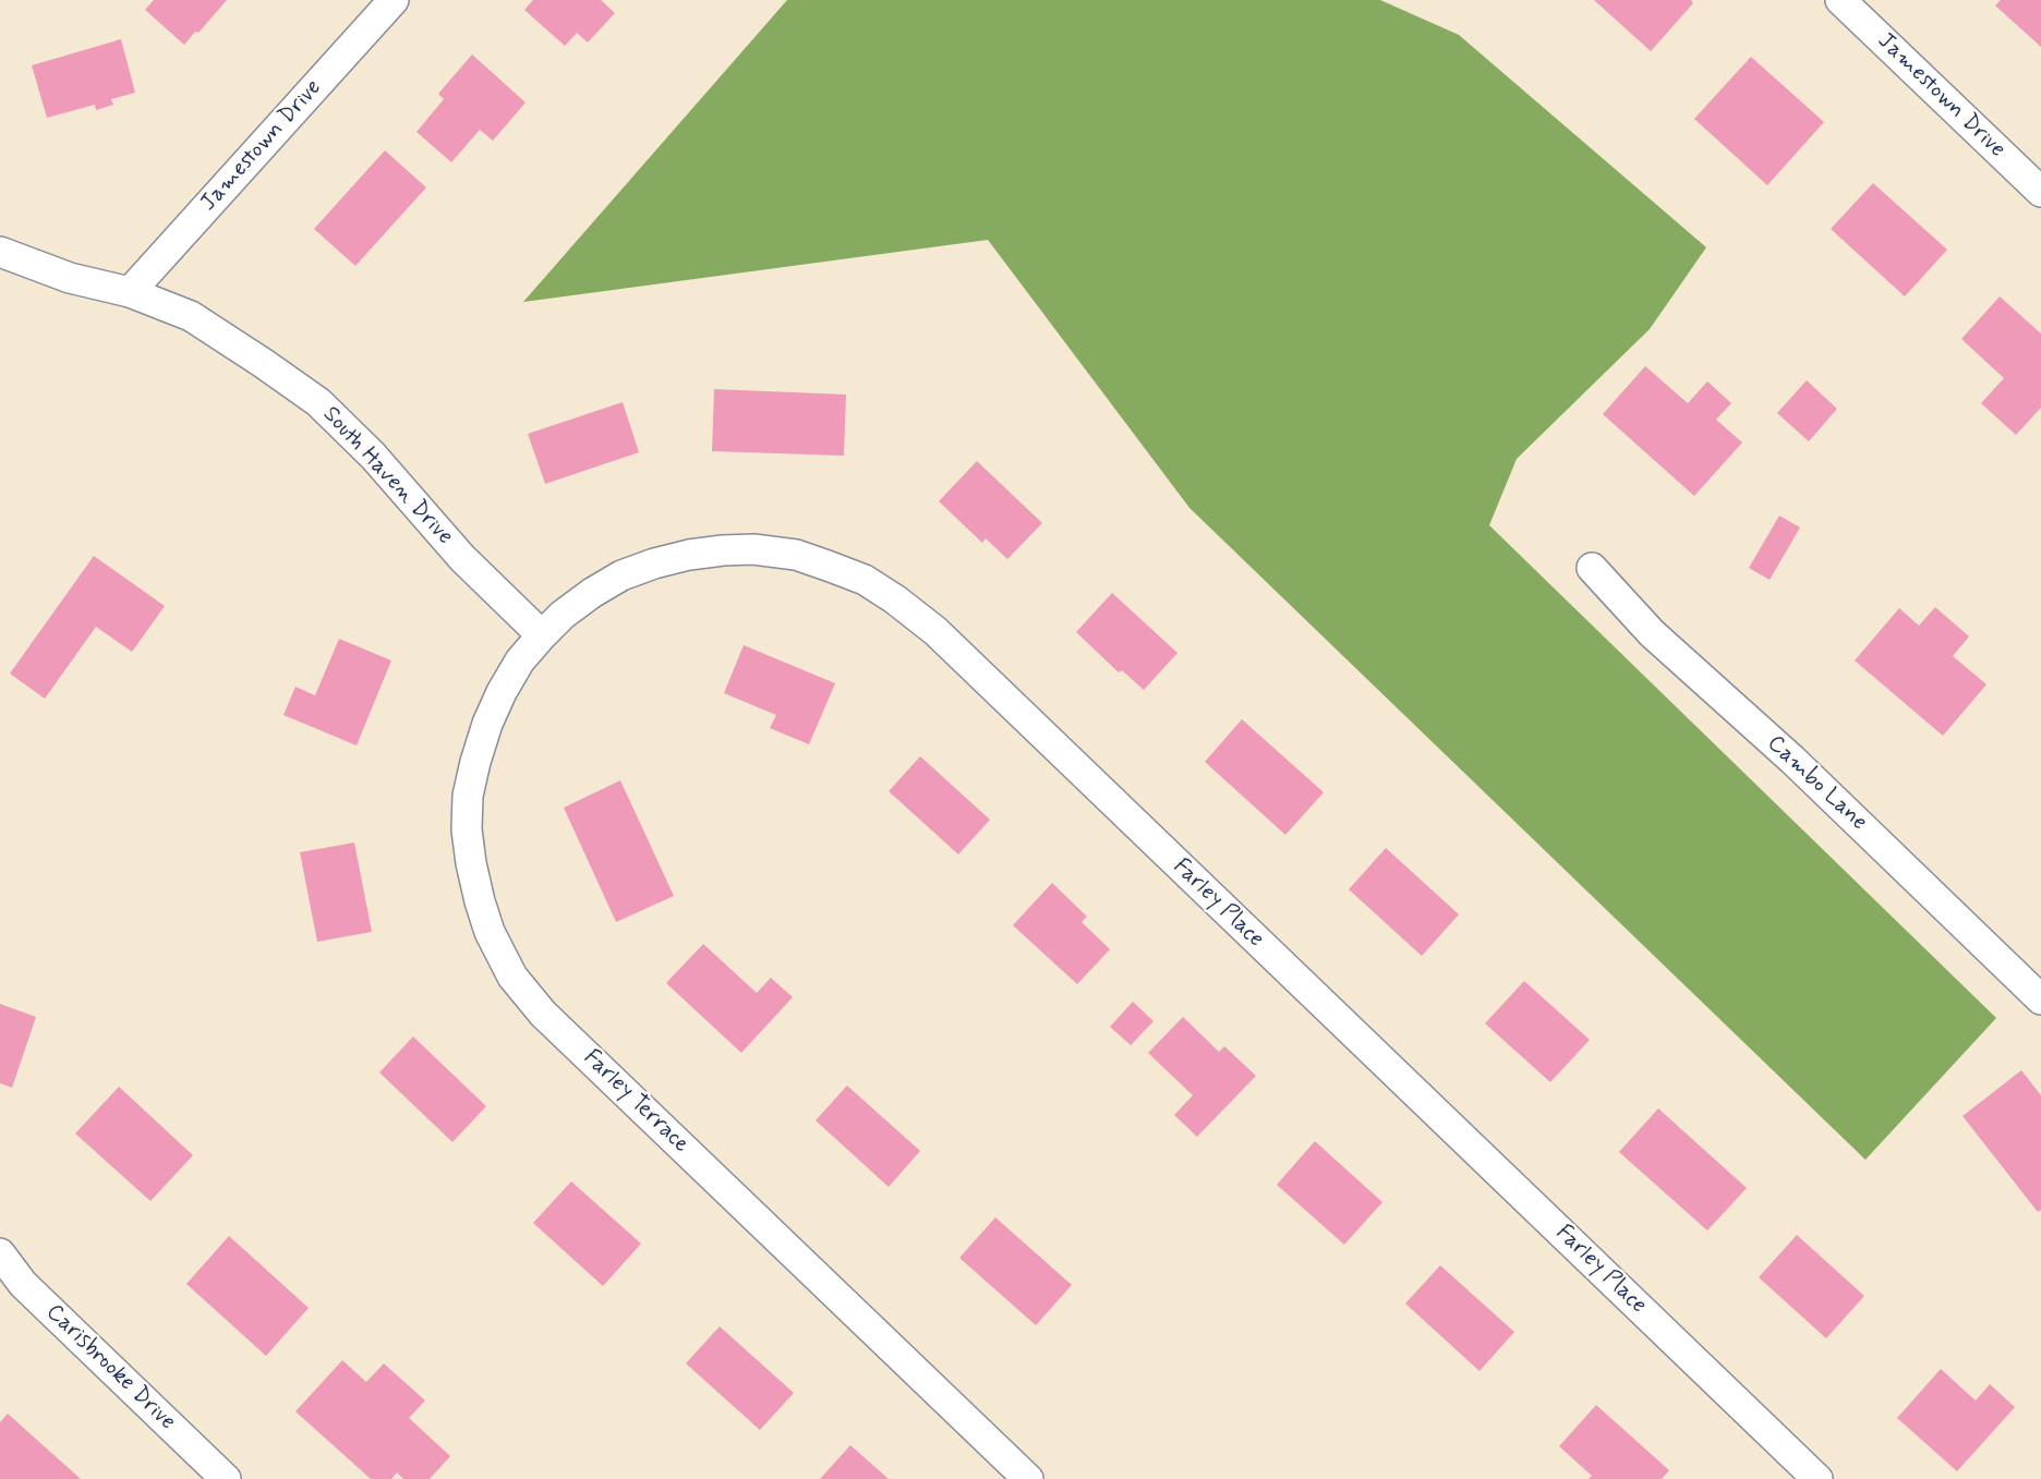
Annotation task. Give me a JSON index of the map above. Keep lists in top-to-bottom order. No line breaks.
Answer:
{"streets":{"street":["Jamestown Drive","South Haven Drive","Cambo Lane","Farley Place","Farley Terrace","Carisbrooke Drive"]},"crossings":[["Jamestown Drive","South Haven Drive"],["South Haven Drive","Farley Place"],["South Haven Drive","Farley Terrace"],["Farley Place","Farley Terrace"]]}
